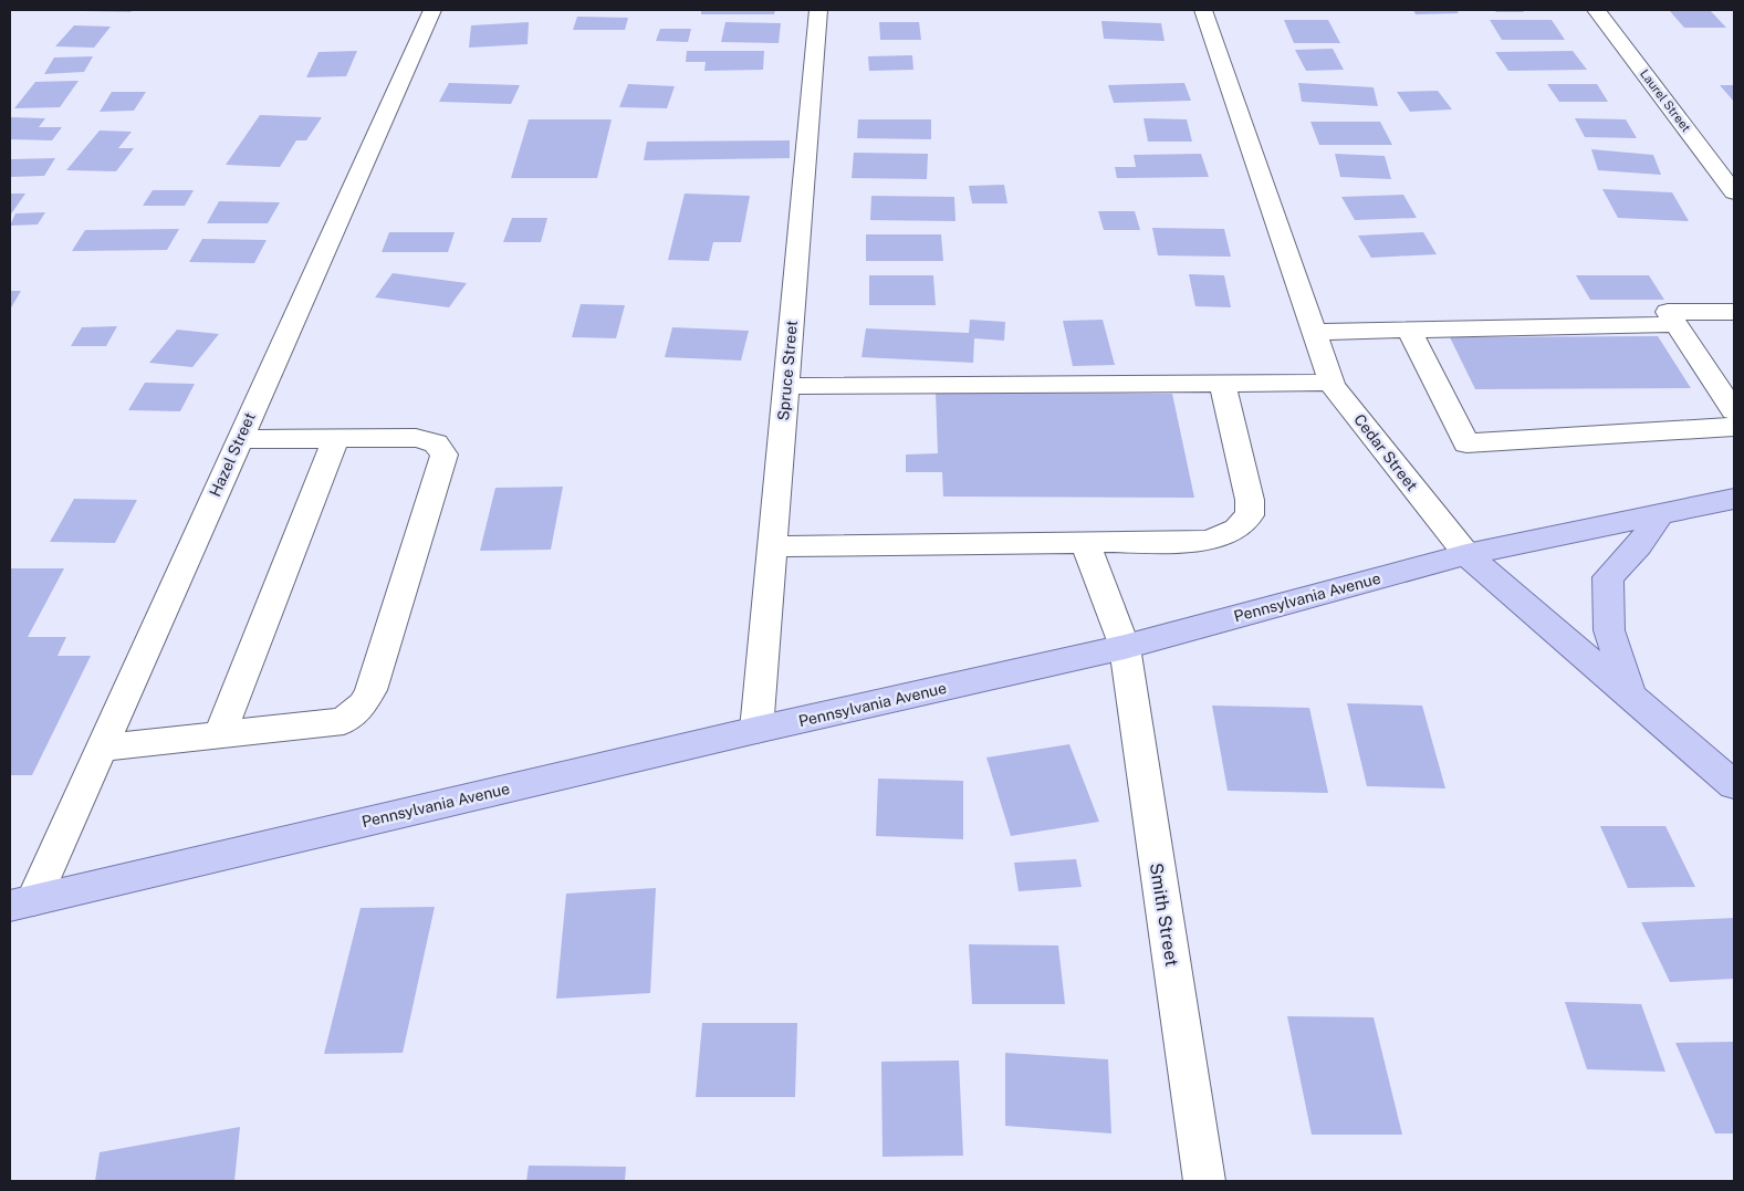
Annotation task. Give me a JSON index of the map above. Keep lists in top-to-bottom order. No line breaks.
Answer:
{"streets":{"main road":["Cedar Street","Pennsylvania Avenue"],"street":["Laurel Street","Spruce Street","Hazel Street","Smith Street"]},"crossings":[["Spruce Street","Pennsylvania Avenue"],["Cedar Street","Pennsylvania Avenue"],["Hazel Street","Pennsylvania Avenue"],["Pennsylvania Avenue","Smith Street"]]}
